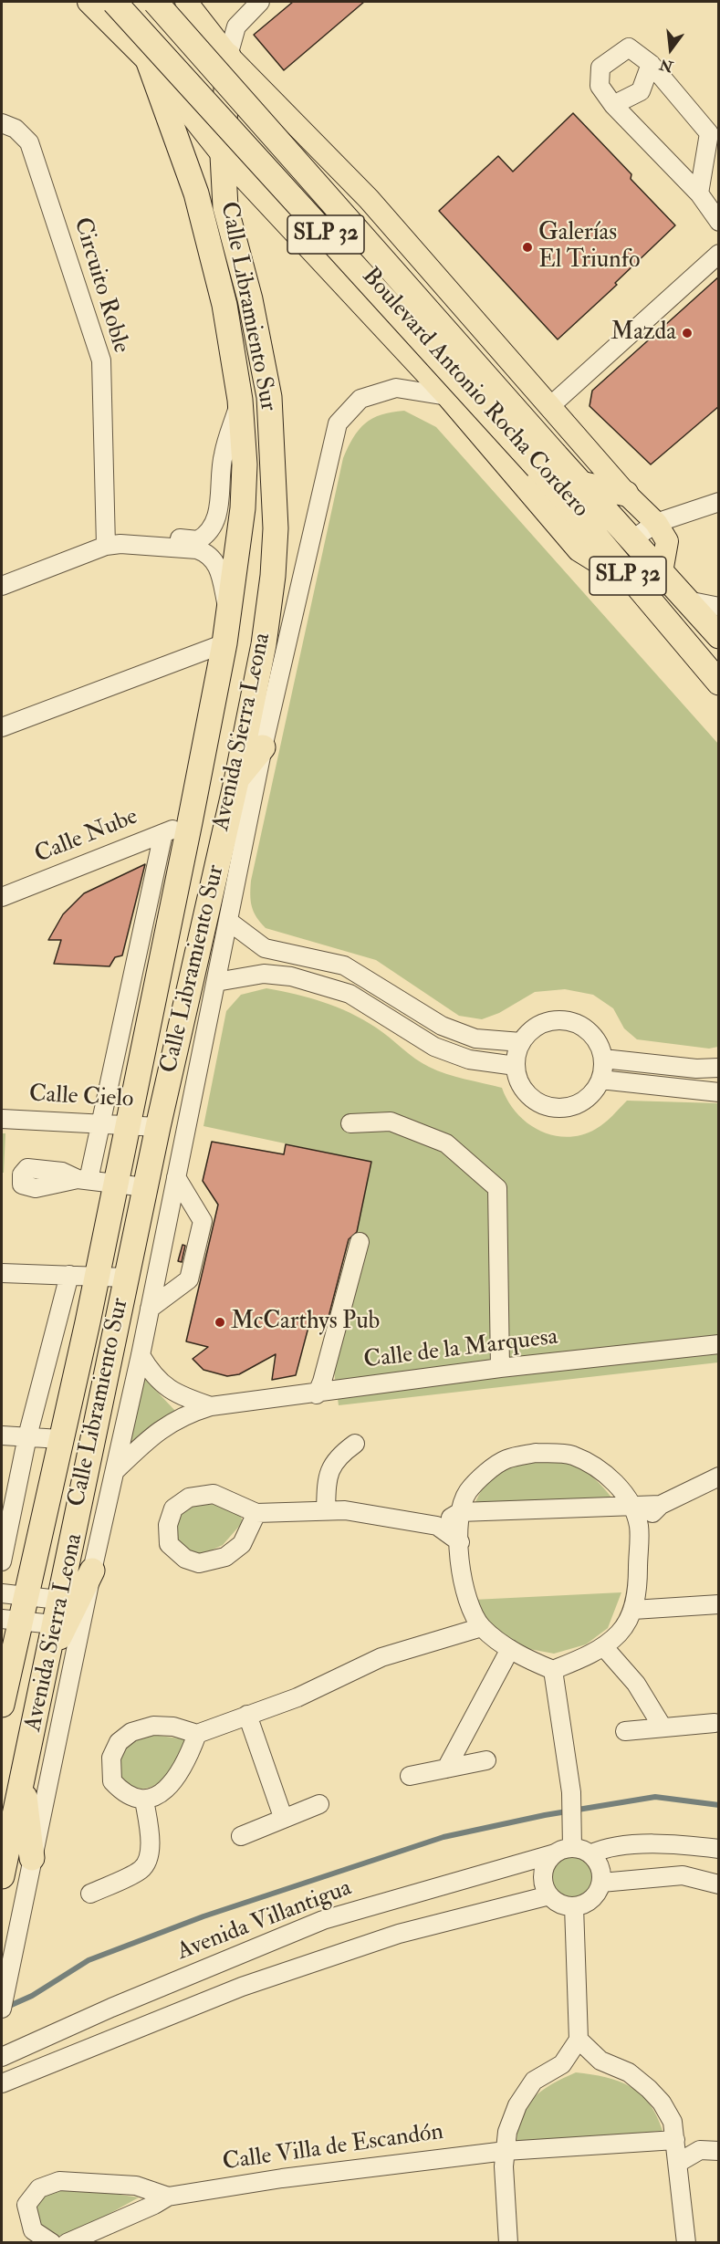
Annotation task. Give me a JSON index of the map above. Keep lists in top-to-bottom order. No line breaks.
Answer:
{"streets":{"highway":["SLP 32","Calle Libramiento Sur"],"main road":["Boulevard Antonio Rocha Cordero"],"street":["Circuito Roble","Avenida Sierra Leona","Calle Nube","Calle Cielo","Calle de la Marquesa","Avenida Villantigua","Calle Villa de Escandón"]},"crossings":[["SLP 32","Boulevard Antonio Rocha Cordero"],["Calle Libramiento Sur","Boulevard Antonio Rocha Cordero"],["Calle Libramiento Sur","Calle Nube"],["Calle Libramiento Sur","Calle Cielo"],["Boulevard Antonio Rocha Cordero","Avenida Sierra Leona"],["Avenida Sierra Leona","Calle de la Marquesa"]],"places":["Galerías El Triunfo","Mazda","McCarthys Pub"],"north":"bottom"}
